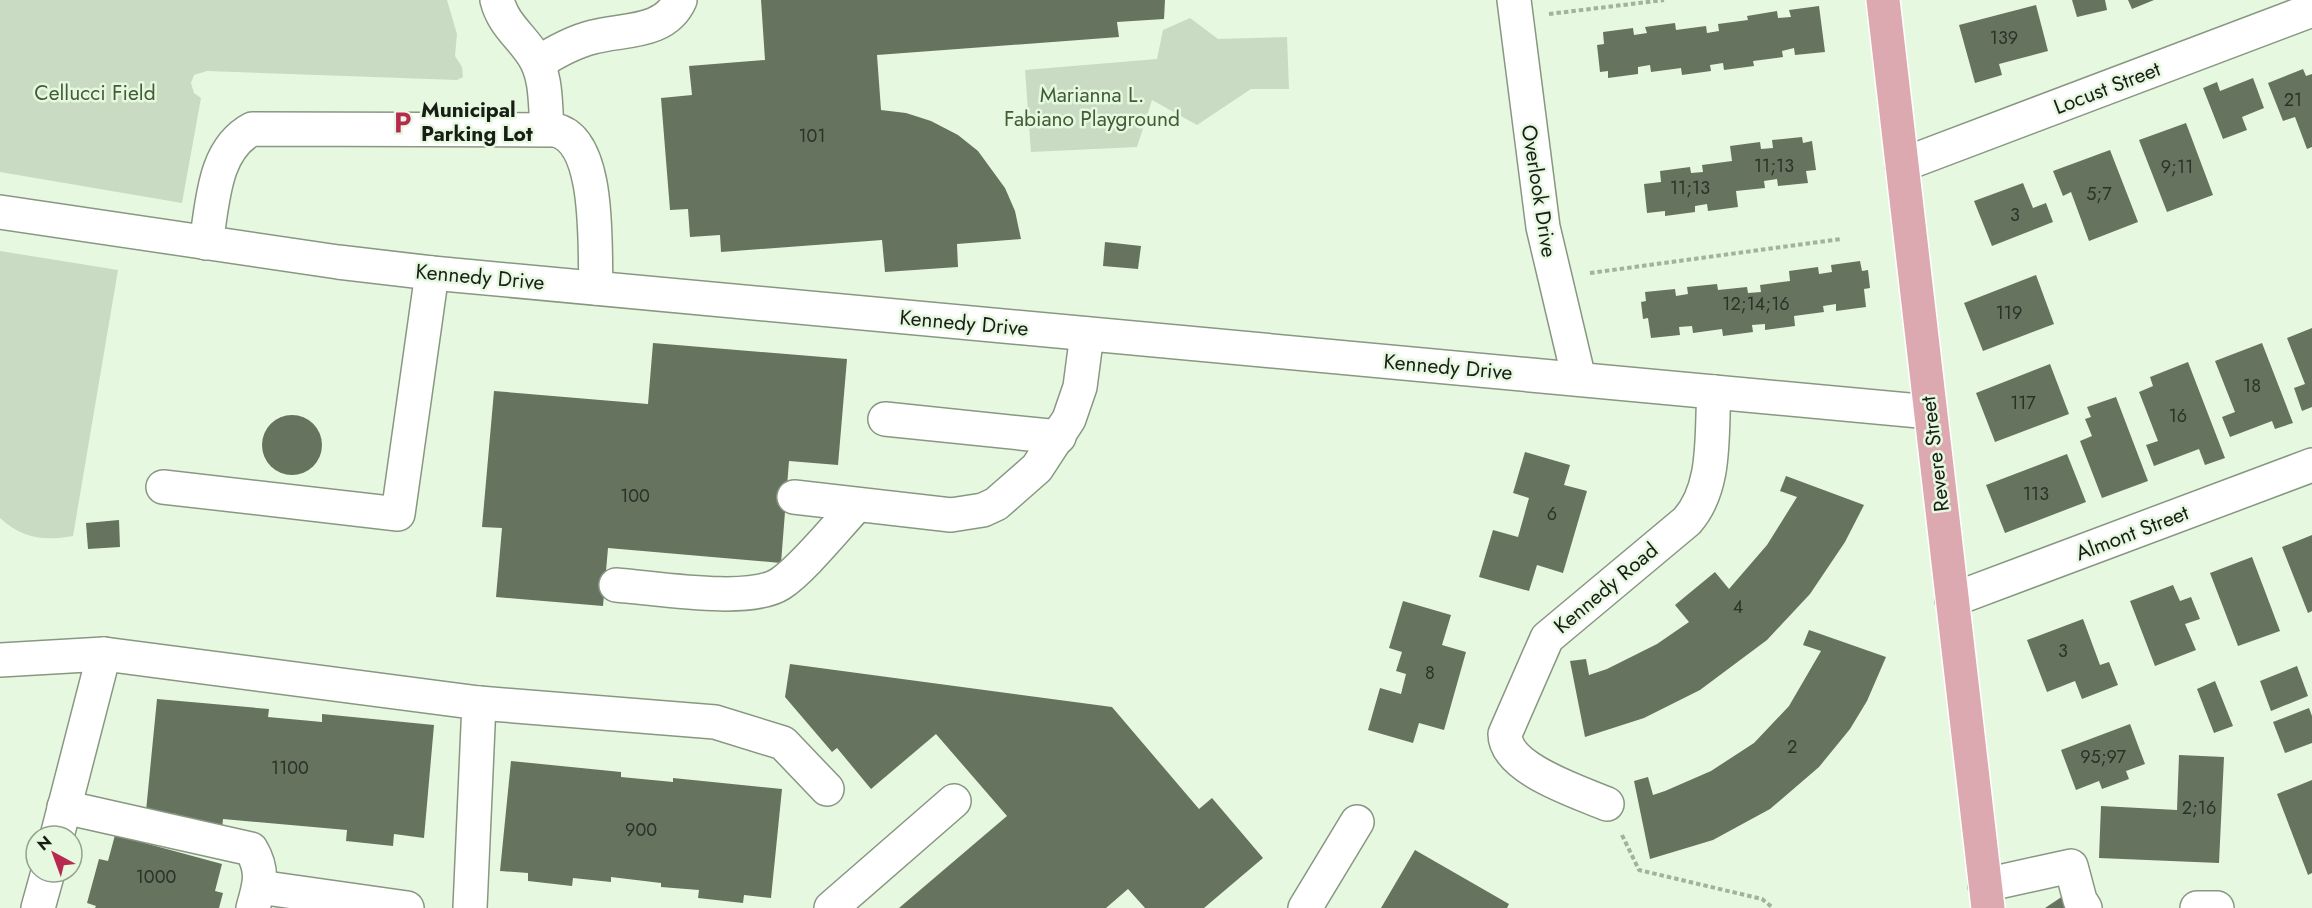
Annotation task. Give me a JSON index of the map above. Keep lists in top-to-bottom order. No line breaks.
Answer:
{"streets":{"main road":["Revere Street"],"street":["Locust Street","Overlook Drive","Kennedy Drive","Almont Street","Kennedy Road"]},"crossings":[["Locust Street","Revere Street"],["Overlook Drive","Kennedy Drive"],["Kennedy Drive","Revere Street"],["Kennedy Drive","Kennedy Road"],["Revere Street","Almont Street"]],"parks":["Cellucci Field","Marianna L. Fabiano Playground"],"places":{"parking":["Municipal Parking Lot"]},"house_numbers":["139","21","101","11;13","9;11","11;13","5;7","3","12;14;16","119","18","117","16","113","100","6","4","3","8","2","95;97","1100","2;16","900","1000"],"north":"top left"}
